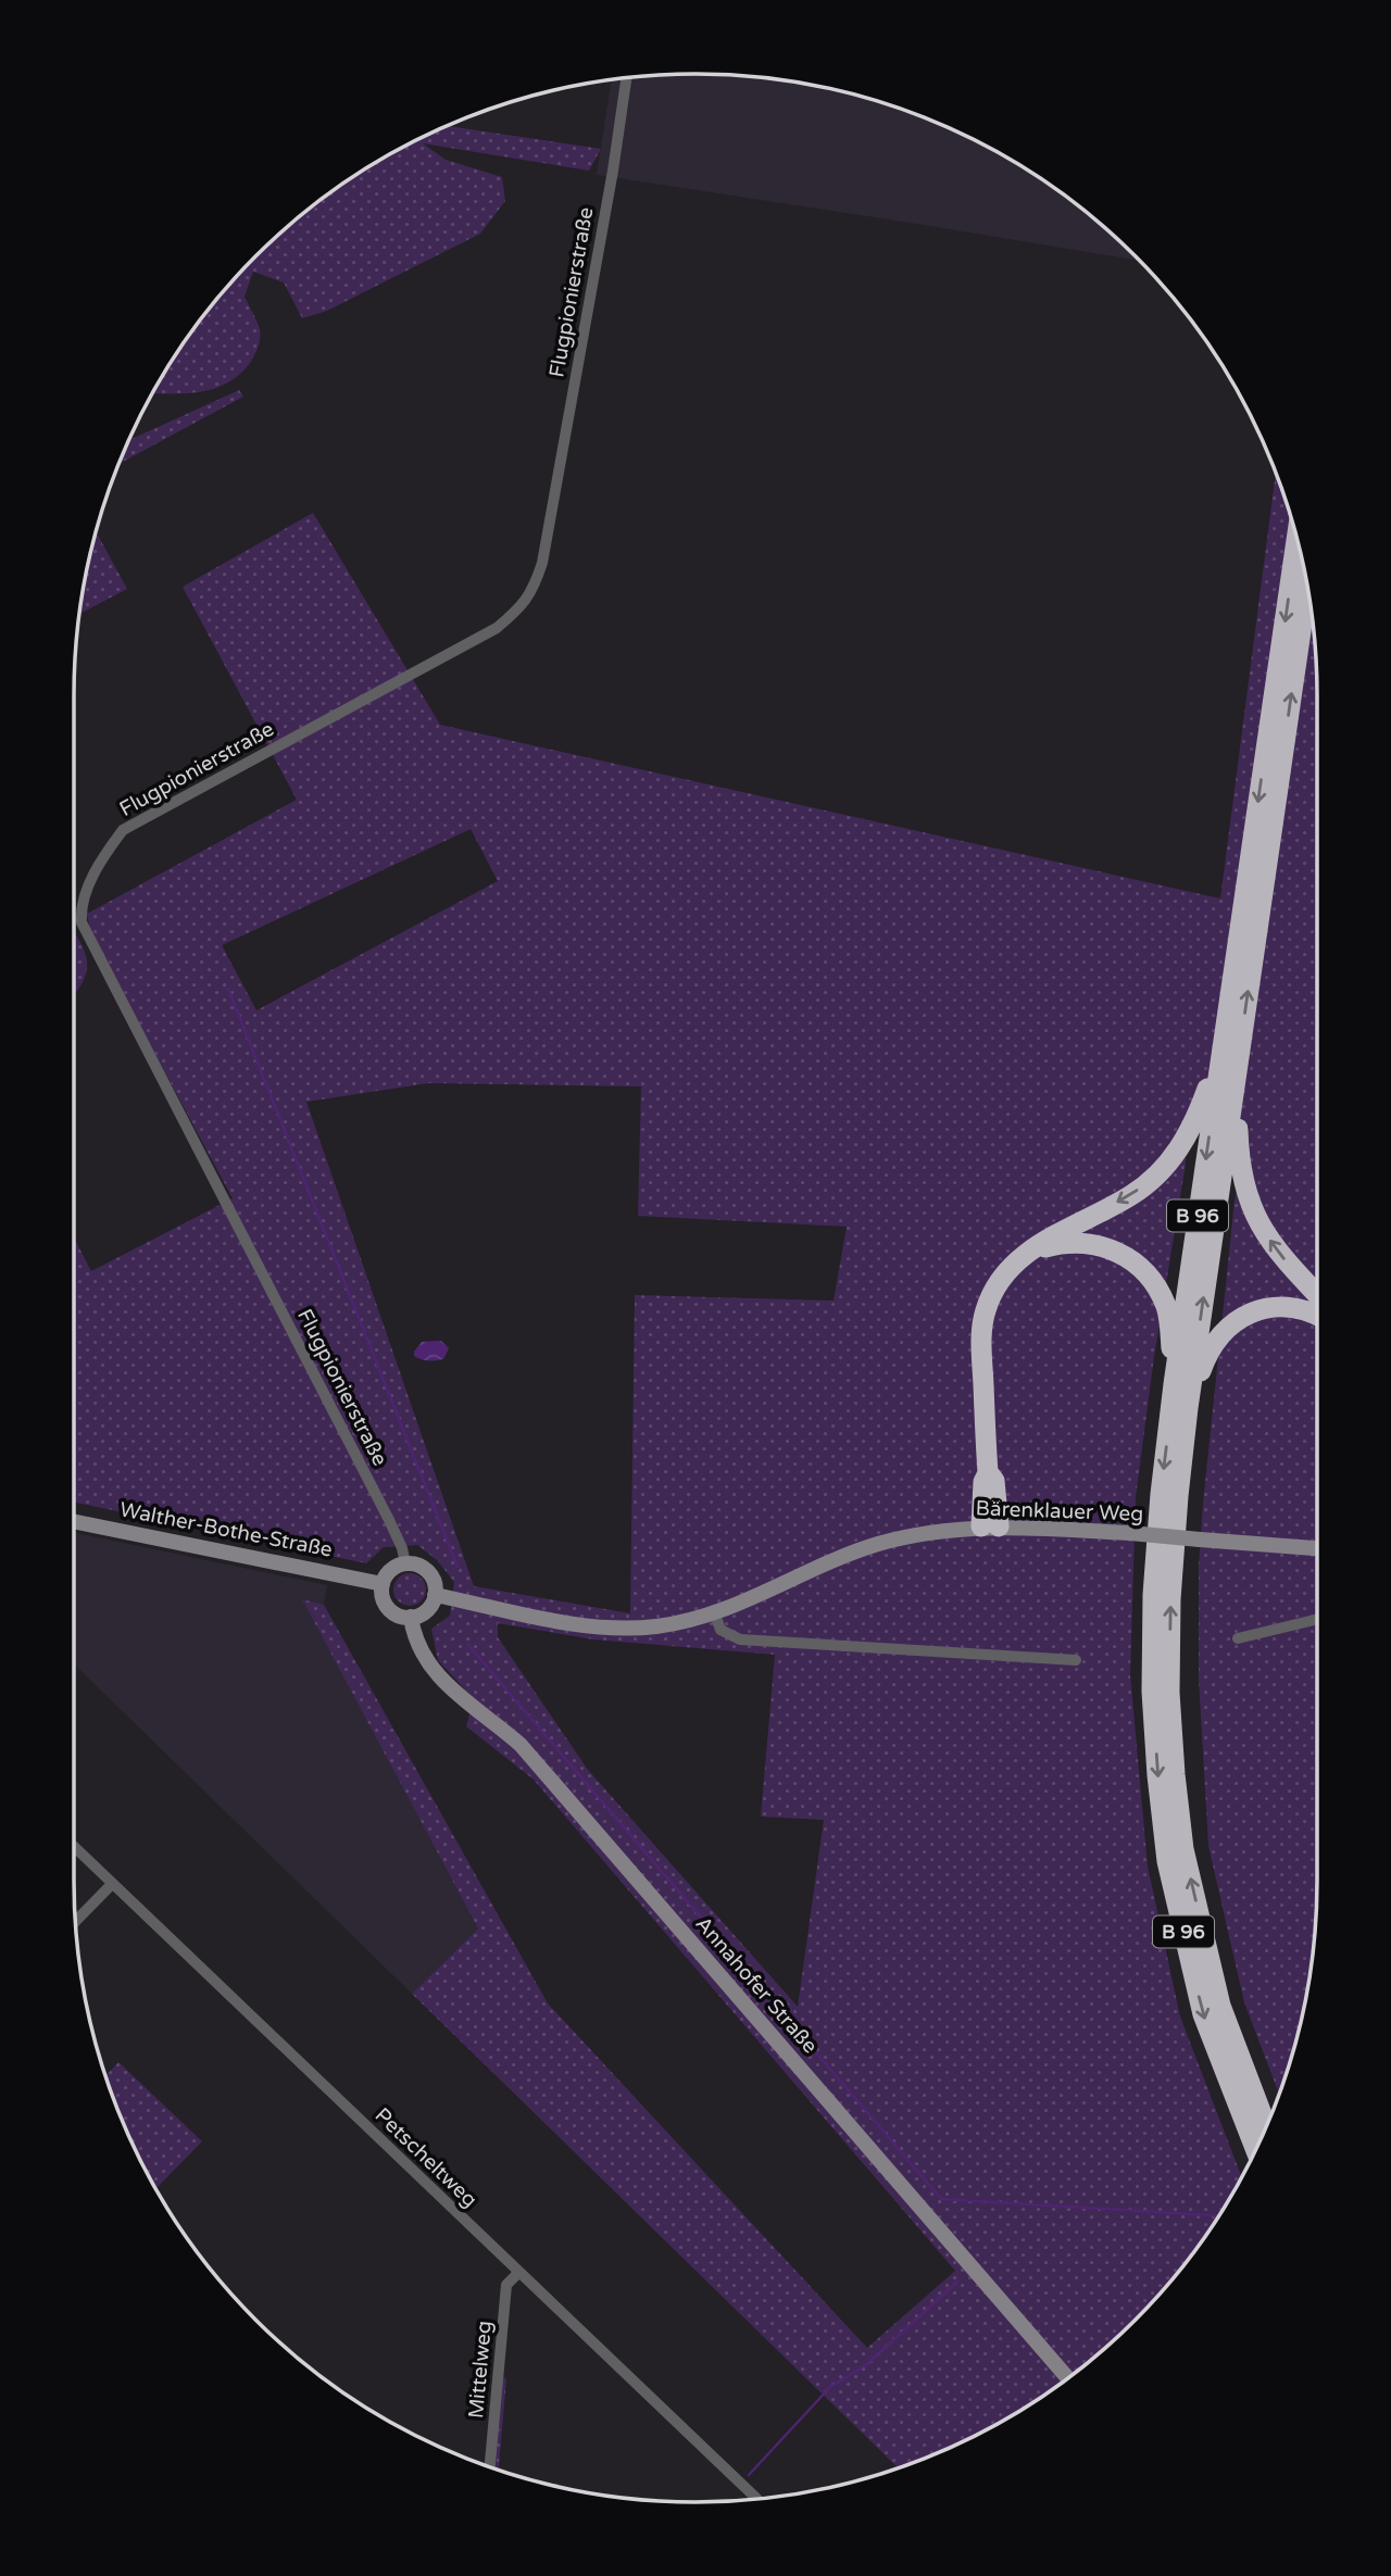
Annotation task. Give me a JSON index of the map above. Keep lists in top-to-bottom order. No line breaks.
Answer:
{"streets":{"highway":["B 96"],"street":["Flugpionierstraße","Bärenklauer Weg","Walther-Bothe-Straße","Annahofer Straße","Petscheltweg","Mittelweg"]},"crossings":[["Flugpionierstraße","Bärenklauer Weg"],["Flugpionierstraße","Walther-Bothe-Straße"],["Flugpionierstraße","Annahofer Straße"],["Bärenklauer Weg","Walther-Bothe-Straße"],["Bärenklauer Weg","Annahofer Straße"],["Walther-Bothe-Straße","Annahofer Straße"],["Petscheltweg","Mittelweg"]]}
